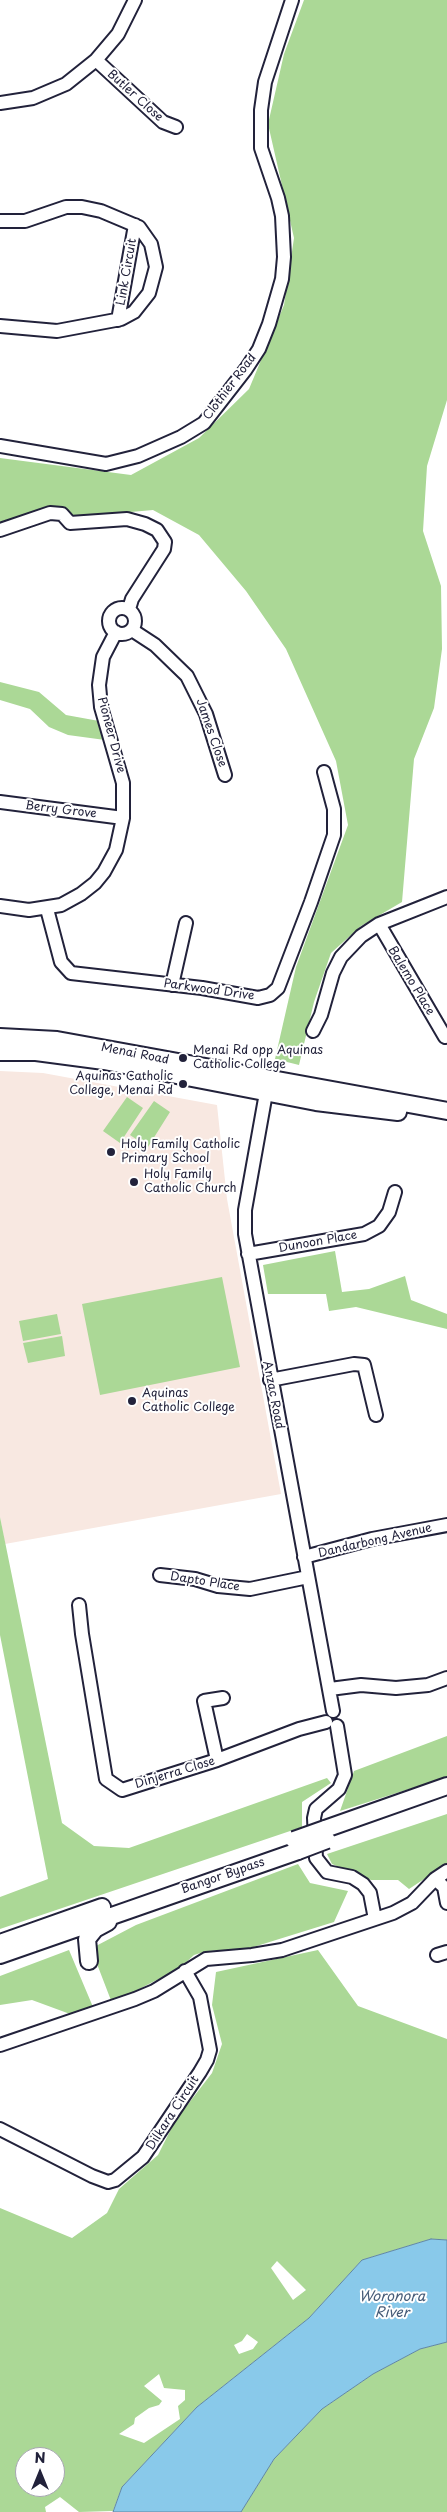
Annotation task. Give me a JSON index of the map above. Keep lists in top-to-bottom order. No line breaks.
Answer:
{"streets":{"main road":["Menai Road","Bangor Bypass"],"street":["Butler Close","Link Circuit","Clothier Road","James Close","Pioneer Drive","Berry Grove","Balemo Place","Parkwood Drive","Dunoon Place","Anzac Road","Dandarbong Avenue","Dapto Place","Dinjerra Close","Dilkara Circuit"]},"crossings":[["James Close","Pioneer Drive"],["Pioneer Drive","Berry Grove"],["Pioneer Drive","Parkwood Drive"],["Menai Road","Anzac Road"],["Dunoon Place","Anzac Road"],["Anzac Road","Dandarbong Avenue"],["Anzac Road","Dapto Place"],["Anzac Road","Dinjerra Close"]],"water":["Woronora River"],"places":["Menai Rd opp Aquinas Catholic College","Aquinas Catholic College, Menai Rd","Holy Family Catholic Primary School","Holy Family Catholic Church","Aquinas Catholic College"],"north":"top"}
